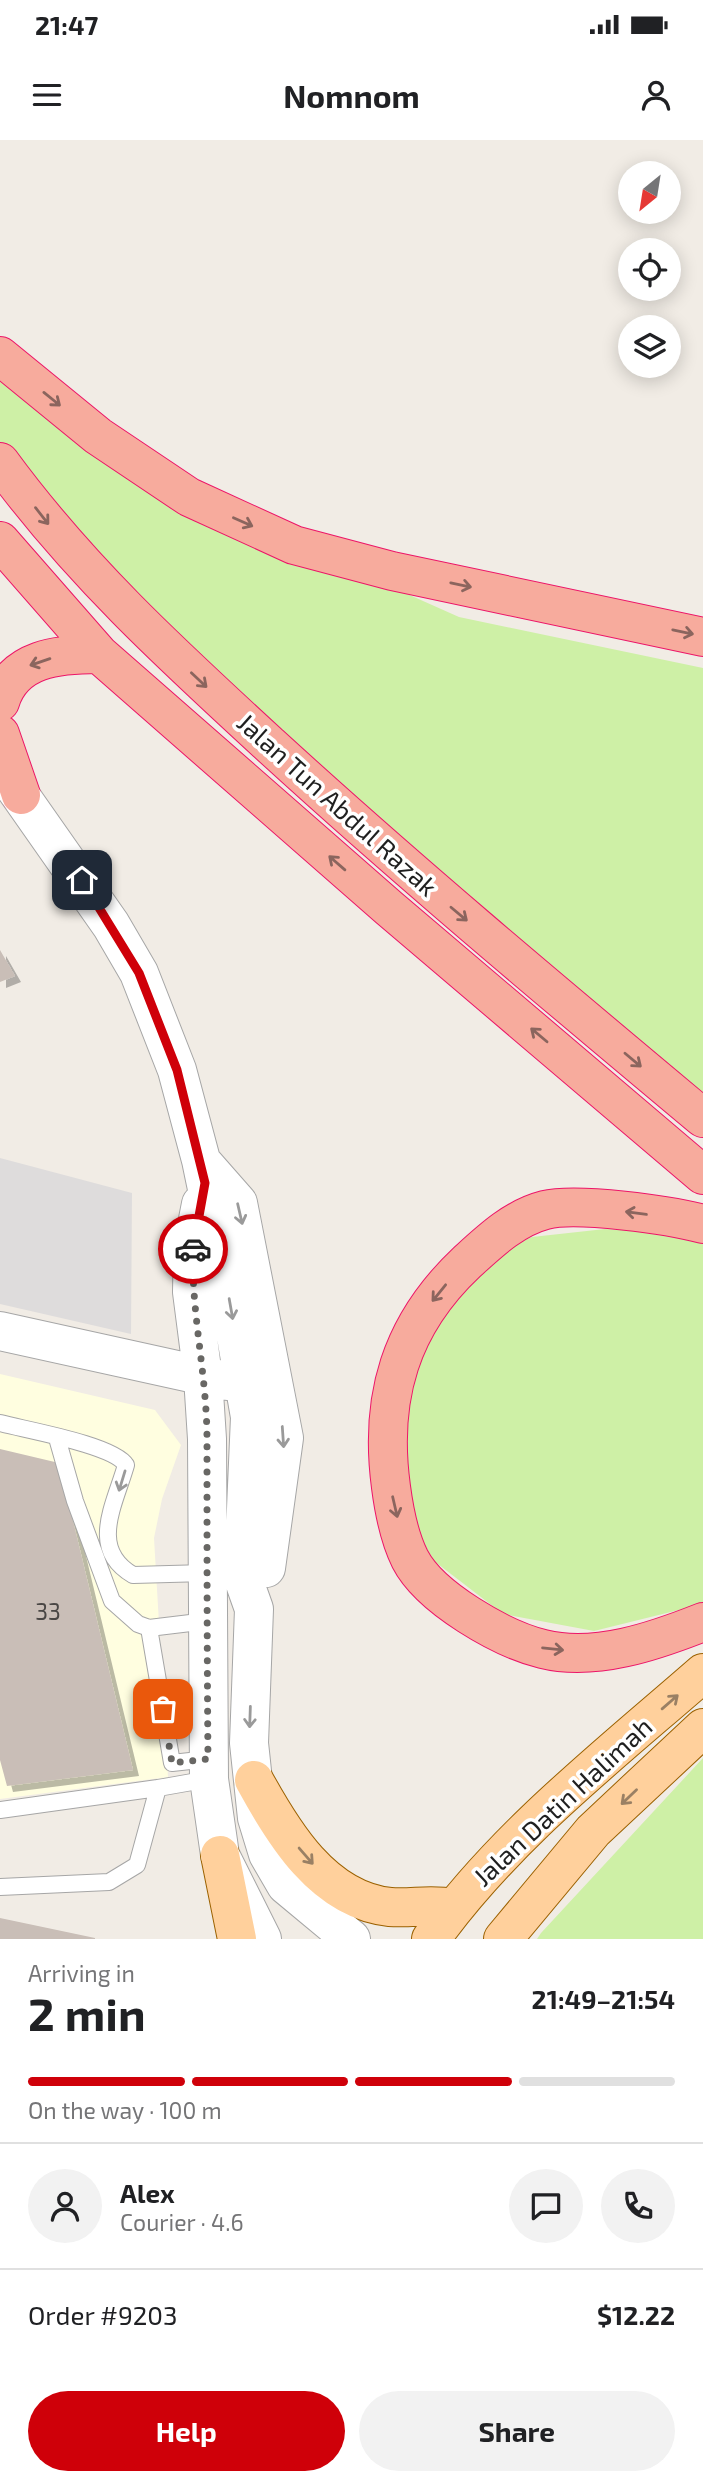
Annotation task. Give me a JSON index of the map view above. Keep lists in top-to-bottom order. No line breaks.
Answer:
{"streets":{"highway":["Jalan Tun Abdul Razak"],"main road":["Jalan Datin Halimah"]},"house_numbers":["33"],"north":"bottom left","page":{"status":"21:47","header":"Nomnom","heading":["2 min","Arriving in","21:49–21:54"],"panel":["Alex","Courier · 4.6","Order #9203","$12.22"],"bar":"On the way · 100 m","buttons":["Help","Share"]}}
